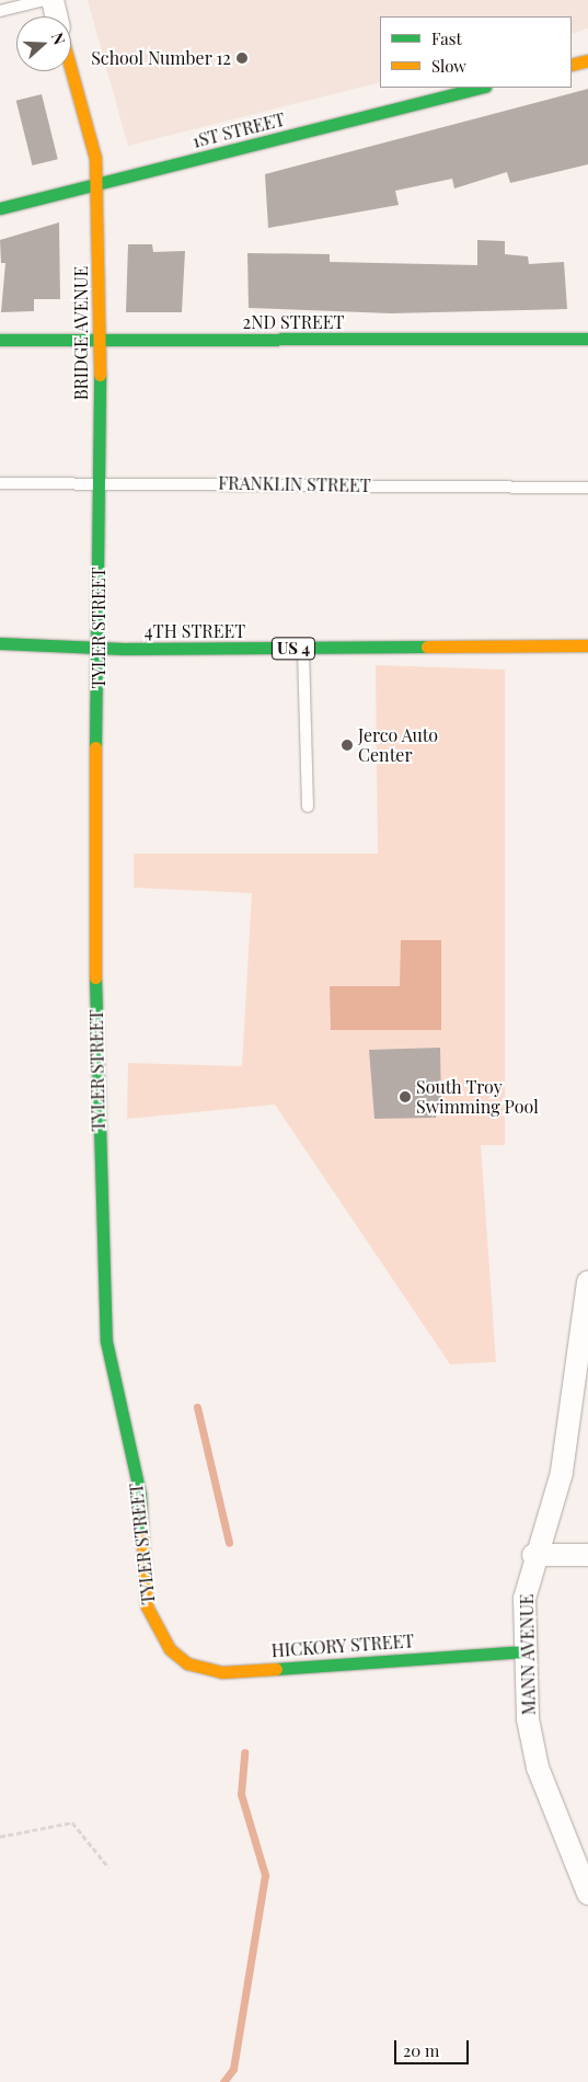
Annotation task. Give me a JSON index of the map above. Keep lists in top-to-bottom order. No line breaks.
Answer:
{"streets":{"street":["1ST STREET","2ND STREET","BRIDGE AVENUE","TYLER STREET","4TH STREET","US 4","HICKORY STREET","MANN AVENUE"],"lane":["FRANKLIN STREET"]},"crossings":[["1ST STREET","BRIDGE AVENUE"],["2ND STREET","BRIDGE AVENUE"],["BRIDGE AVENUE","FRANKLIN STREET"],["BRIDGE AVENUE","TYLER STREET"],["FRANKLIN STREET","TYLER STREET"],["TYLER STREET","4TH STREET"],["TYLER STREET","HICKORY STREET"],["HICKORY STREET","MANN AVENUE"]],"places":["School Number 12","Jerco Auto Center","South Troy Swimming Pool"],"legend":["Fast","Slow"],"scale_bar":"20 m","north":"right"}
